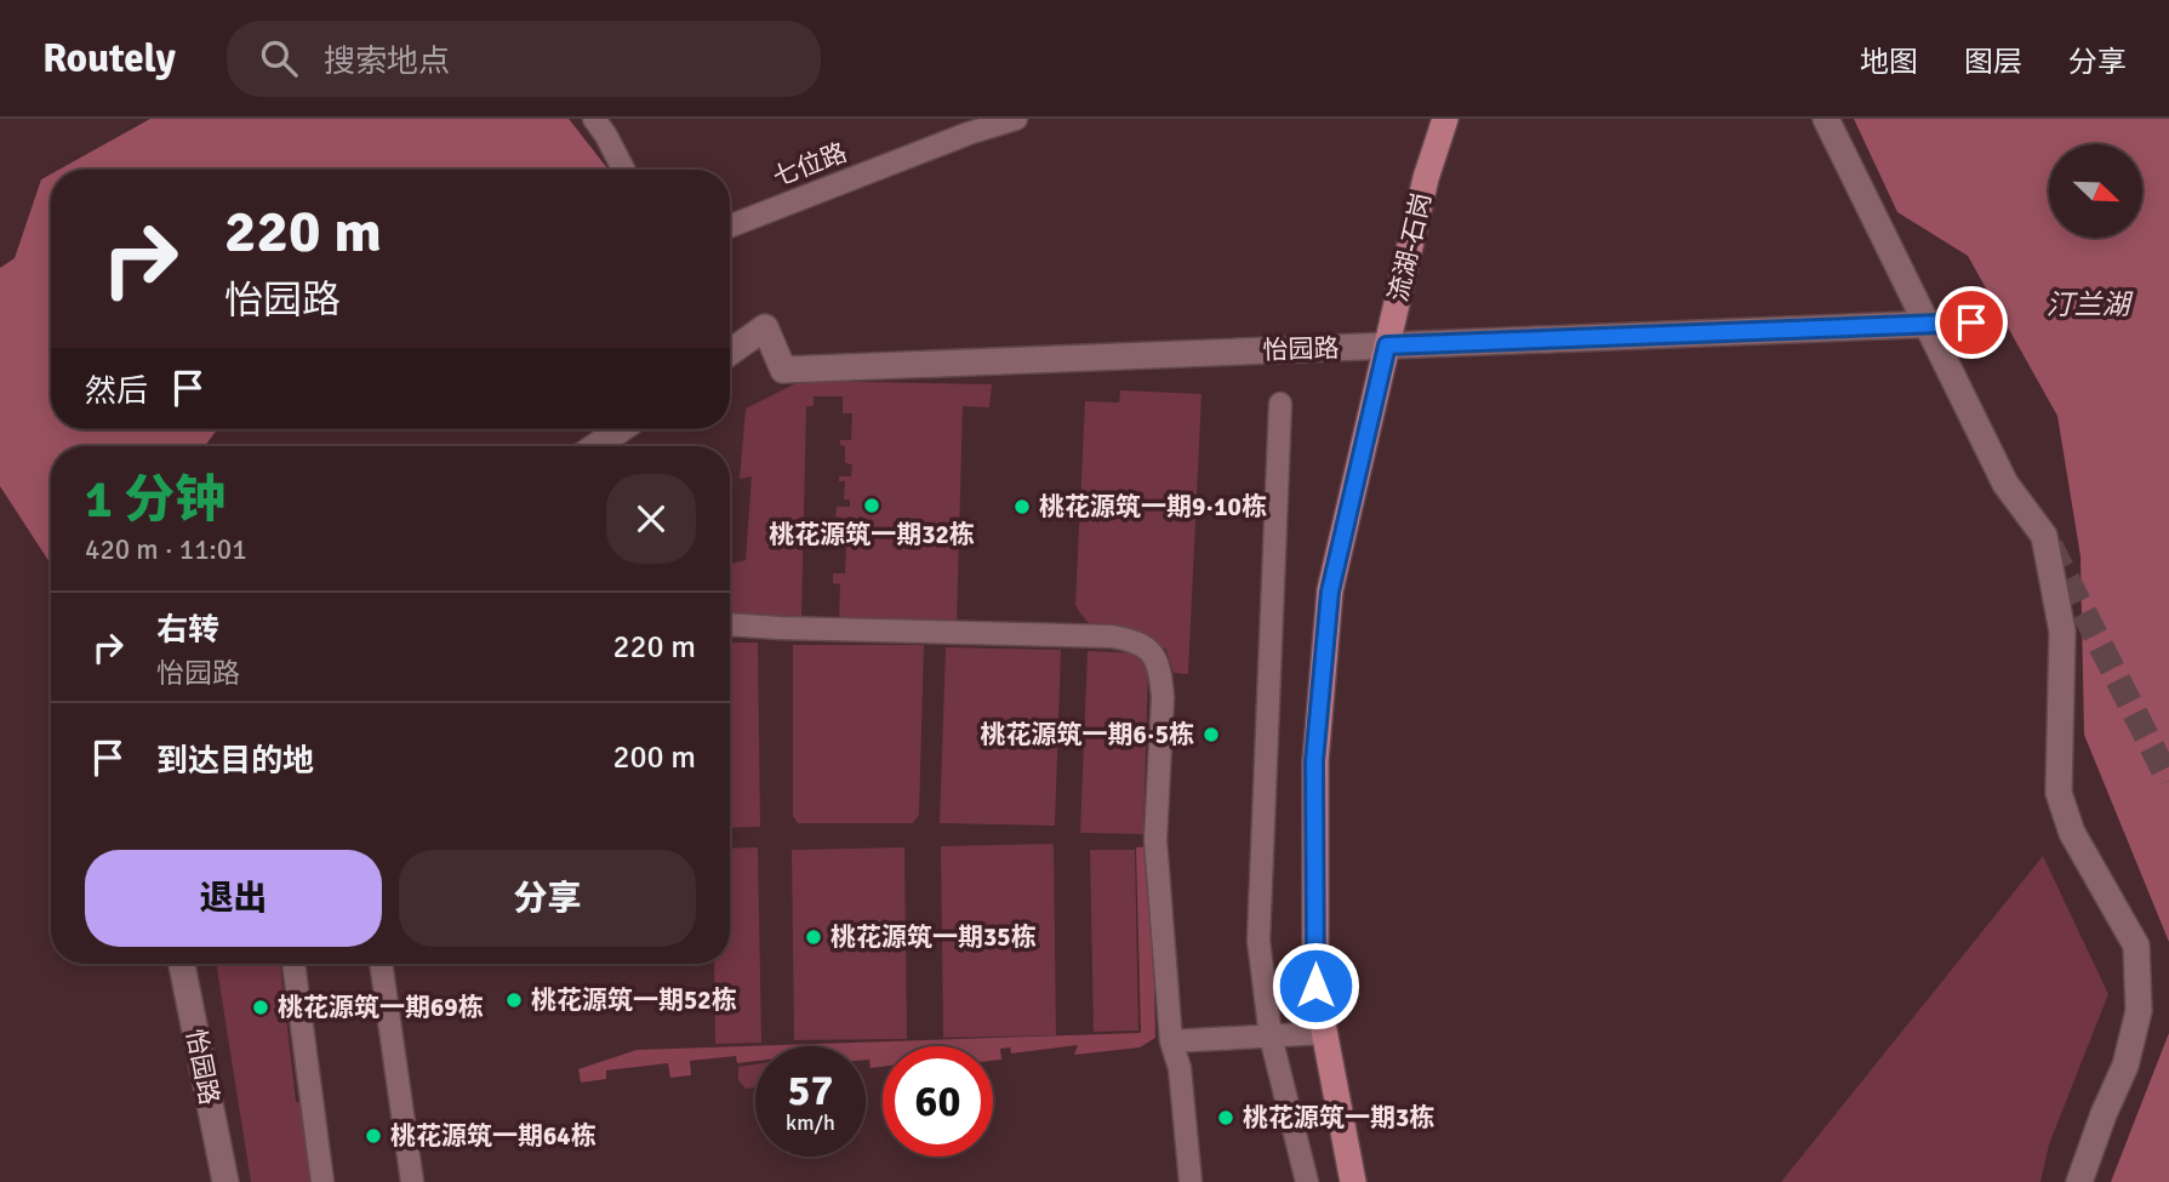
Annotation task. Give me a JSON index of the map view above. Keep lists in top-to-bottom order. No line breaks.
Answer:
{"streets":{"main road":["流湖-石岗"],"street":["七位路","怡园路"]},"crossings":[["流湖-石岗","怡园路"]],"water":["汀兰湖"],"places":["桃花源筑一期32栋","桃花源筑一期9·10栋","桃花源筑一期6·5栋","桃花源筑一期35栋","桃花源筑一期52栋","桃花源筑一期69栋","桃花源筑一期3栋","桃花源筑一期64栋"],"north":"bottom right","page":{"header":"Routely","search":"搜索地点","nav":["地图","图层","分享"],"turn":["220 m","怡园路"],"then":"然后","heading":["1 分钟","420 m · 11:01"],"list":[{"name":"右转","note":"怡园路","value":"220 m"},{"name":"到达目的地","value":"200 m"}],"buttons":["退出","分享"],"speed":"57 km/h","limit":"60"}}
